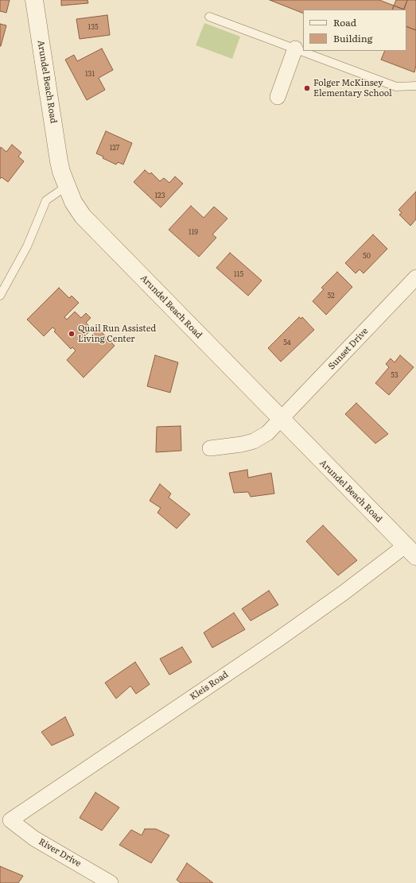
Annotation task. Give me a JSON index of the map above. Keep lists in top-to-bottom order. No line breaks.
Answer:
{"streets":{"street":["Arundel Beach Road","Sunset Drive","Kleis Road","River Drive"]},"crossings":[["Arundel Beach Road","Sunset Drive"],["Arundel Beach Road","Kleis Road"],["Kleis Road","River Drive"]],"places":["Folger McKinsey Elementary School","Quail Run Assisted Living Center"],"house_numbers":["135","131","127","123","119","50","115","52","54","53"],"legend":["Road","Building"]}
